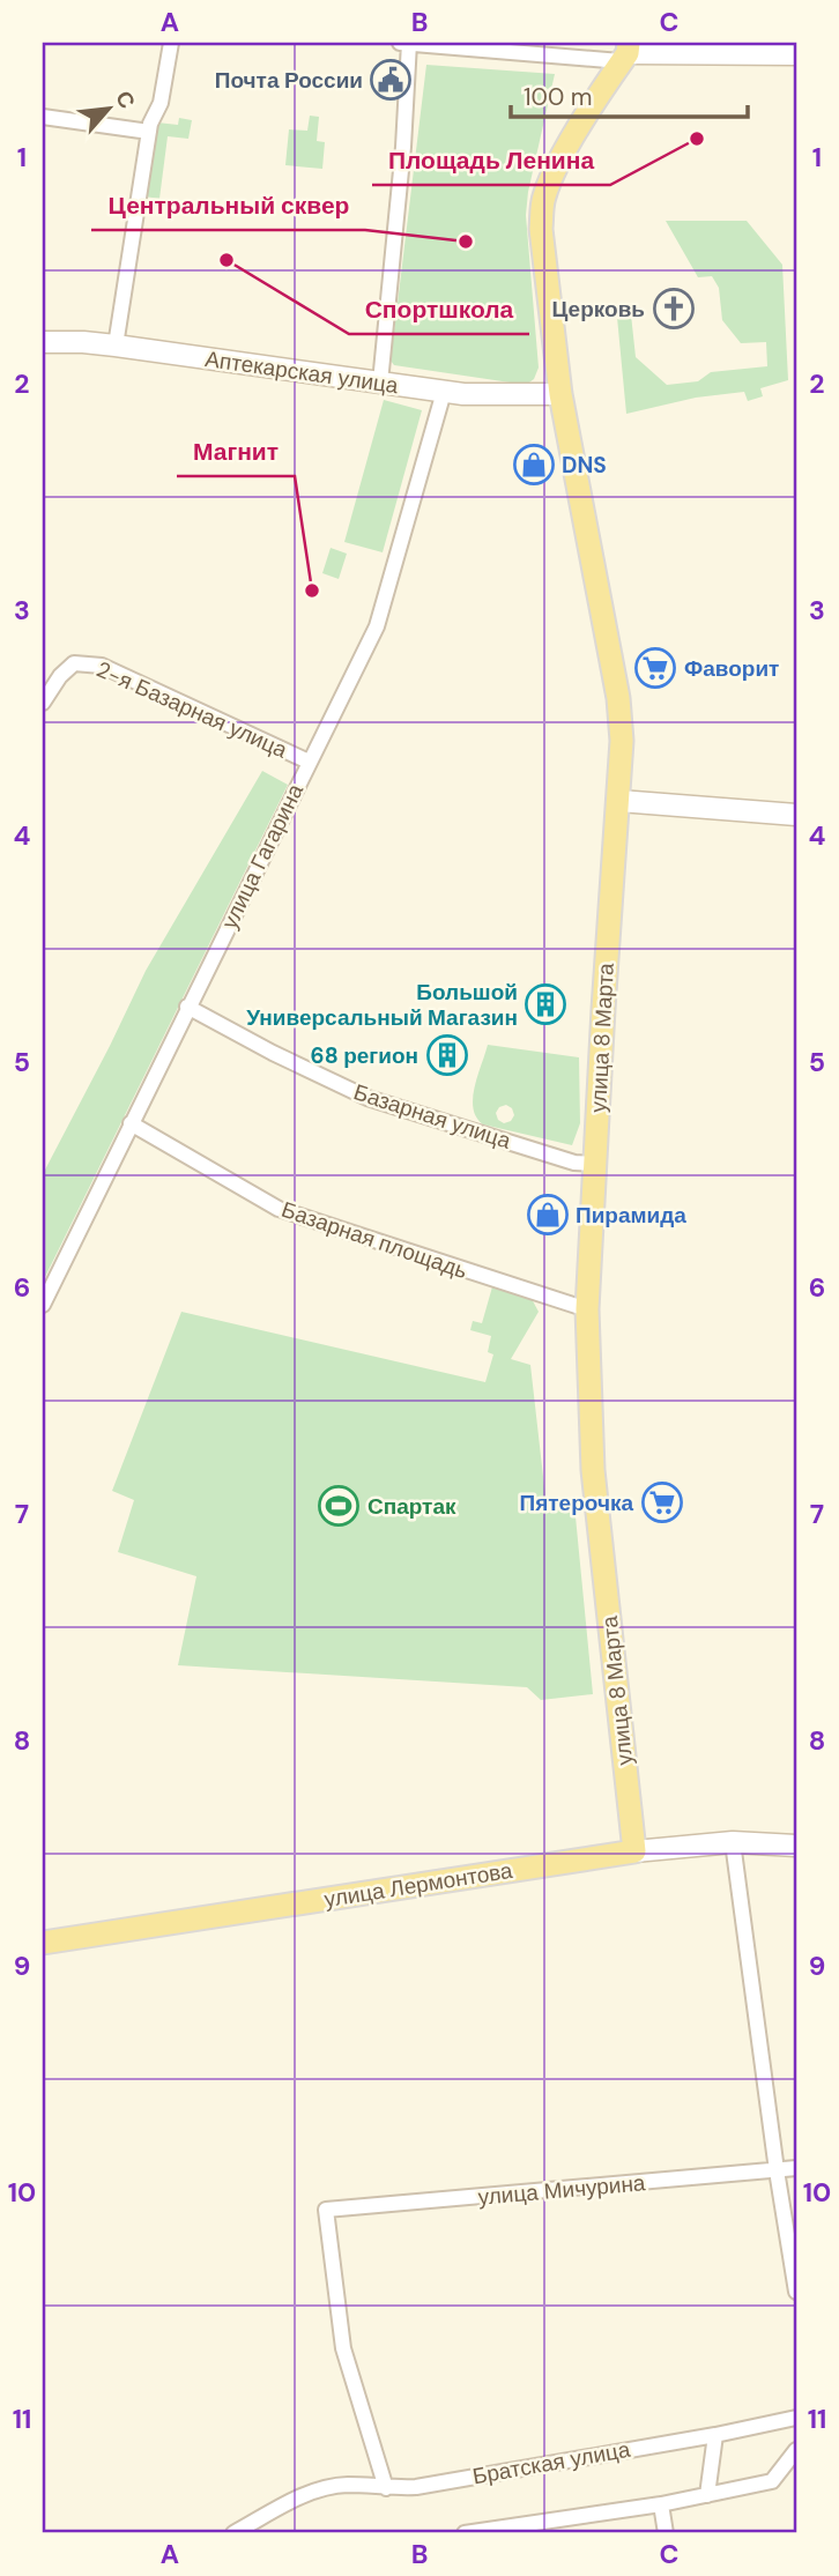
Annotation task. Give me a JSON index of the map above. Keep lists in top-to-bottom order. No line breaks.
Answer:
{"streets":{"main road":["улица 8 Марта","улица Лермонтова"],"street":["Аптекарская улица","2-я Базарная улица","улица Гагарина","Базарная улица","Базарная площадь","улица Мичурина","Братская улица"]},"crossings":[["Аптекарская улица","улица Гагарина"],["Аптекарская улица","улица 8 Марта"],["2-я Базарная улица","улица Гагарина"],["улица Гагарина","Базарная улица"],["улица Гагарина","Базарная площадь"],["улица 8 Марта","Базарная улица"],["улица 8 Марта","Базарная площадь"],["улица 8 Марта","улица Лермонтова"],["улица Мичурина","Братская улица"]],"places":{"public building":["Почта России"],"other":["Площадь Ленина","Центральный сквер","Спортшкола","Магнит"],"church":["Церковь"],"shop":["DNS","Пирамида"],"supermarket":["Фаворит","Пятерочка"],"building":["Большой Универсальный Магазин","68 регион"],"sports":["Спартак"]},"scale_bar":"100 m","north":"top right","grid":{"columns":["A","B","C"],"rows":["1","2","3","4","5","6","7","8","9","10","11"]}}
